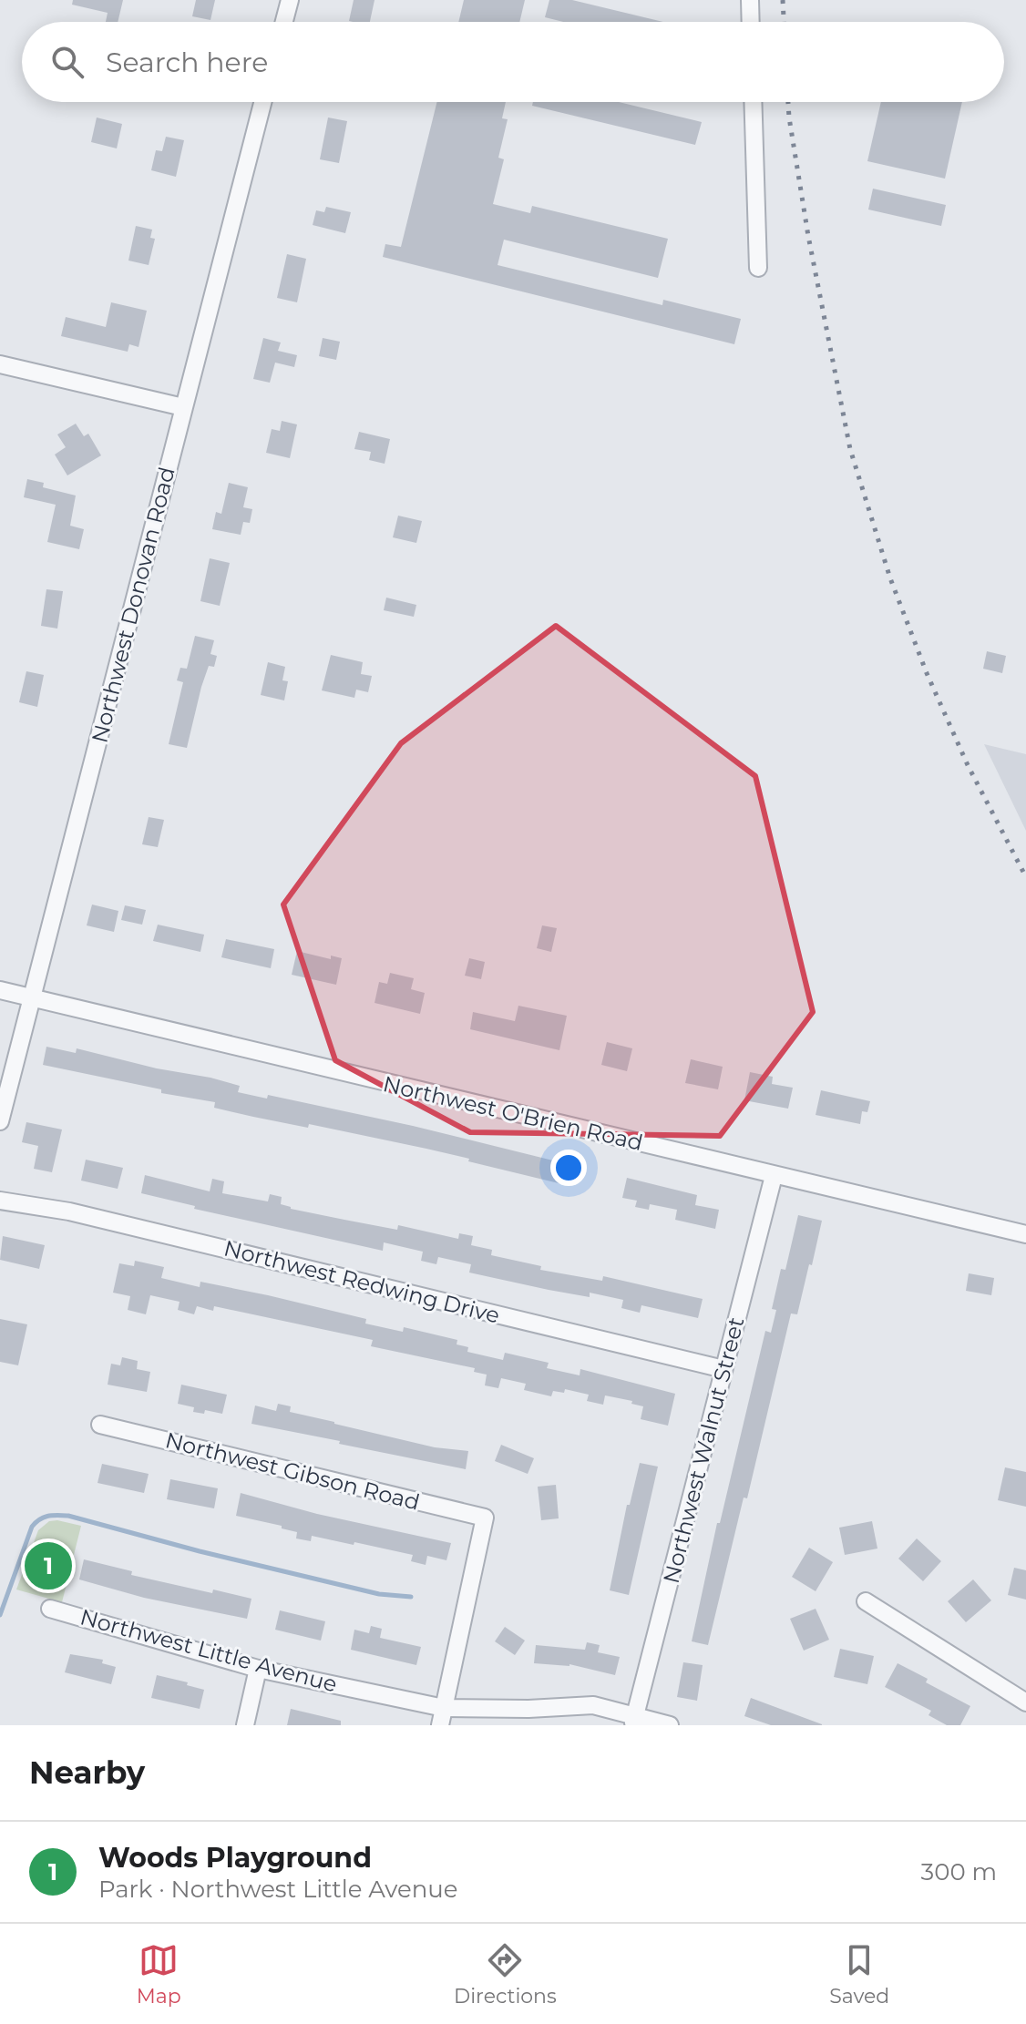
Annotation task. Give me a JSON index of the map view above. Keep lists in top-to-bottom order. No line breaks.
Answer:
{"streets":{"street":["Northwest Donovan Road","Northwest O'Brien Road","Northwest Redwing Drive","Northwest Walnut Street","Northwest Gibson Road","Northwest Little Avenue"]},"crossings":[["Northwest Donovan Road","Northwest O'Brien Road"],["Northwest O'Brien Road","Northwest Walnut Street"],["Northwest Redwing Drive","Northwest Walnut Street"],["Northwest Walnut Street","Northwest Little Avenue"],["Northwest Gibson Road","Northwest Little Avenue"]],"page":{"search":"Search here","pins":"1","heading":"Nearby","list":[{"mark":"1","name":"Woods Playground","note":"Park · Northwest Little Avenue","value":"300 m"}],"nav":["Map","Directions","Saved"]}}
